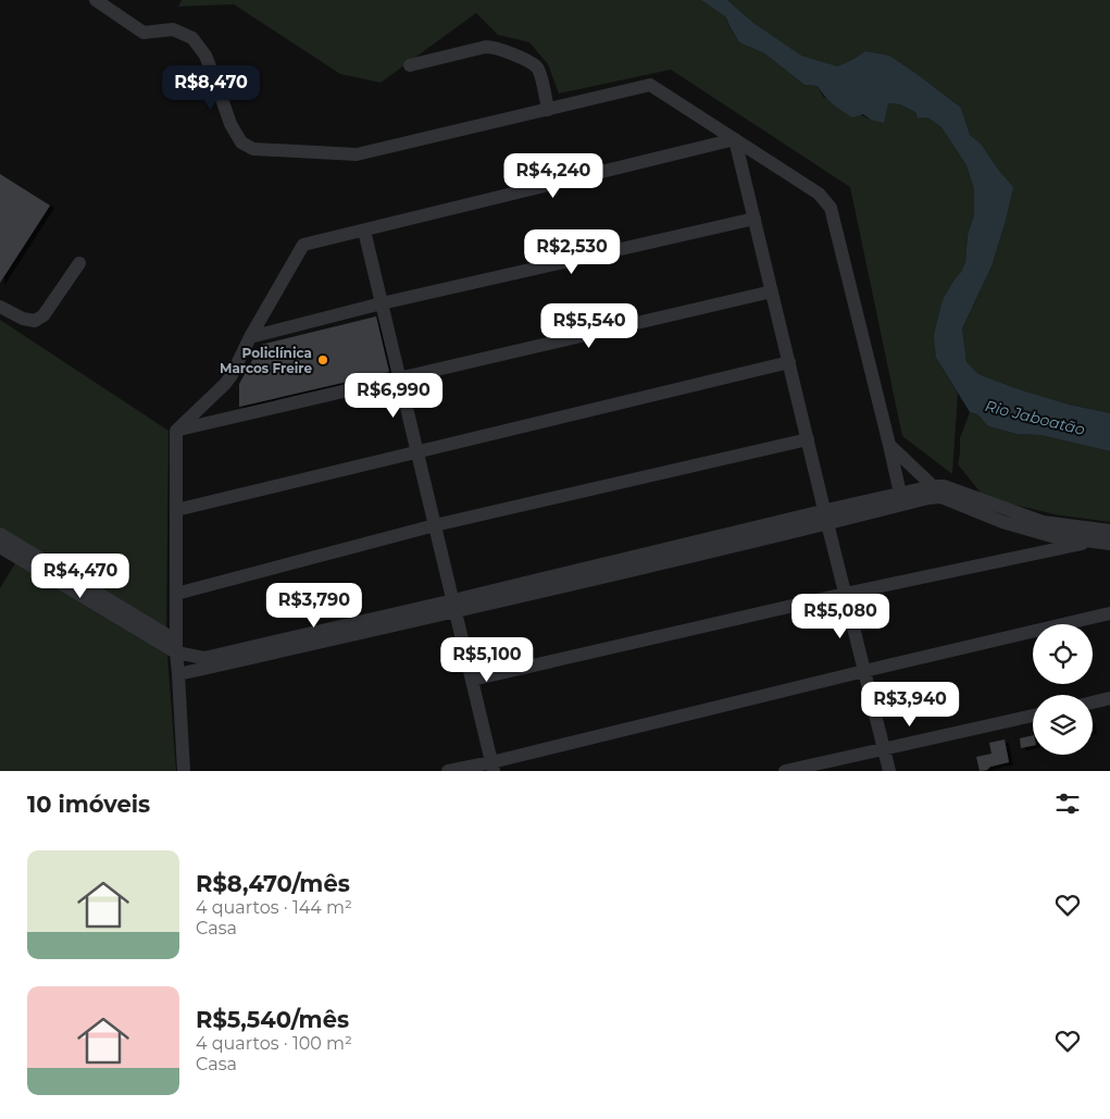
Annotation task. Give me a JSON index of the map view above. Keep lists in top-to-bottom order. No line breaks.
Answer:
{"water":["Rio Jaboatão"],"places":["Policlínica Marcos Freire"],"page":{"price":["R$8,470","R$4,240","R$2,530","R$5,540","R$6,990","R$4,470","R$3,790","R$5,080","R$5,100","R$3,940"],"heading":"10 imóveis","list":[{"name":"R$8,470/mês","note":"4 quartos · 144 m² · Casa"},{"name":"R$5,540/mês","note":"4 quartos · 100 m² · Casa"}]}}
